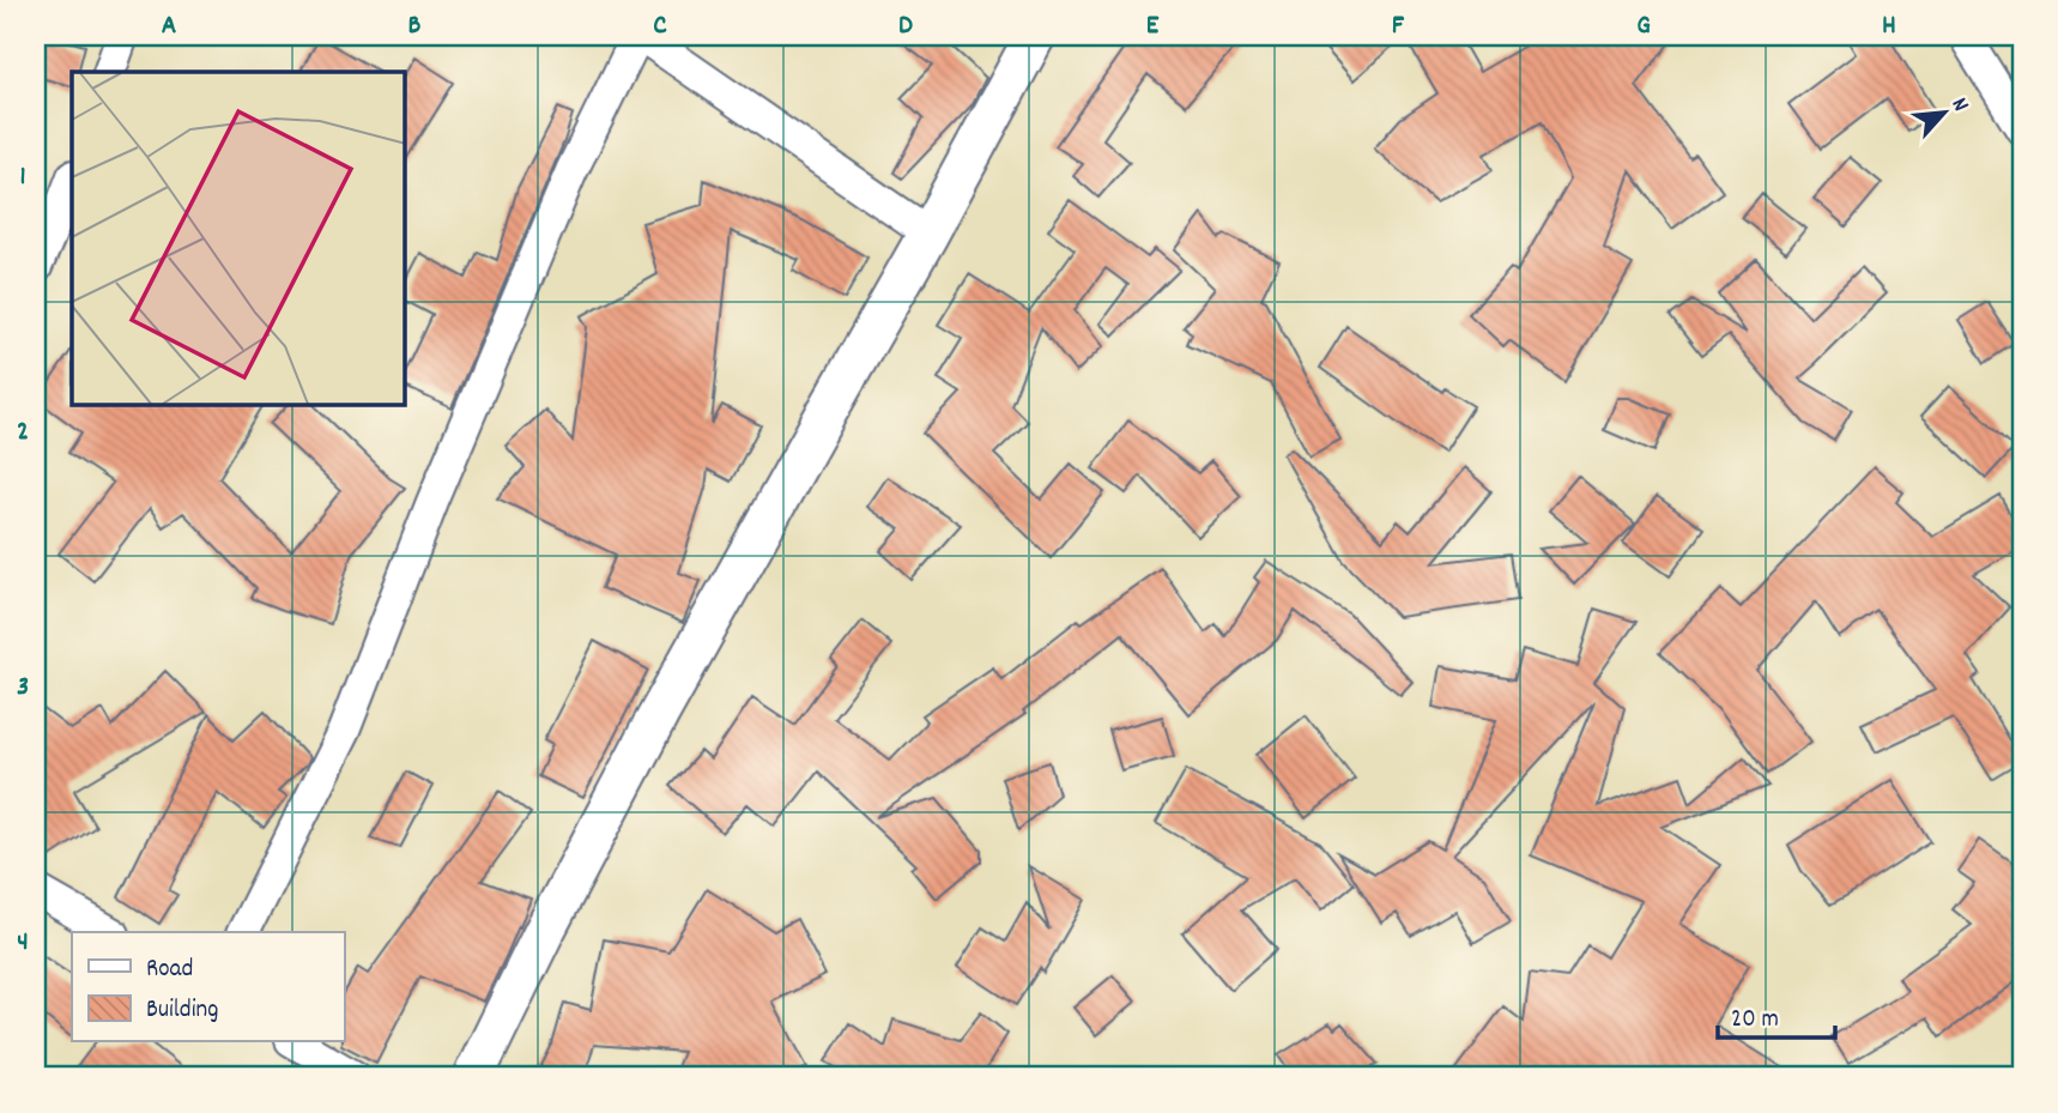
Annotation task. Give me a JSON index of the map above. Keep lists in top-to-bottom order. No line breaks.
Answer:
{"legend":["Road","Building"],"scale_bar":"20 m","north":"top right","grid":{"columns":["A","B","C","D","E","F","G","H"],"rows":["1","2","3","4"]}}
